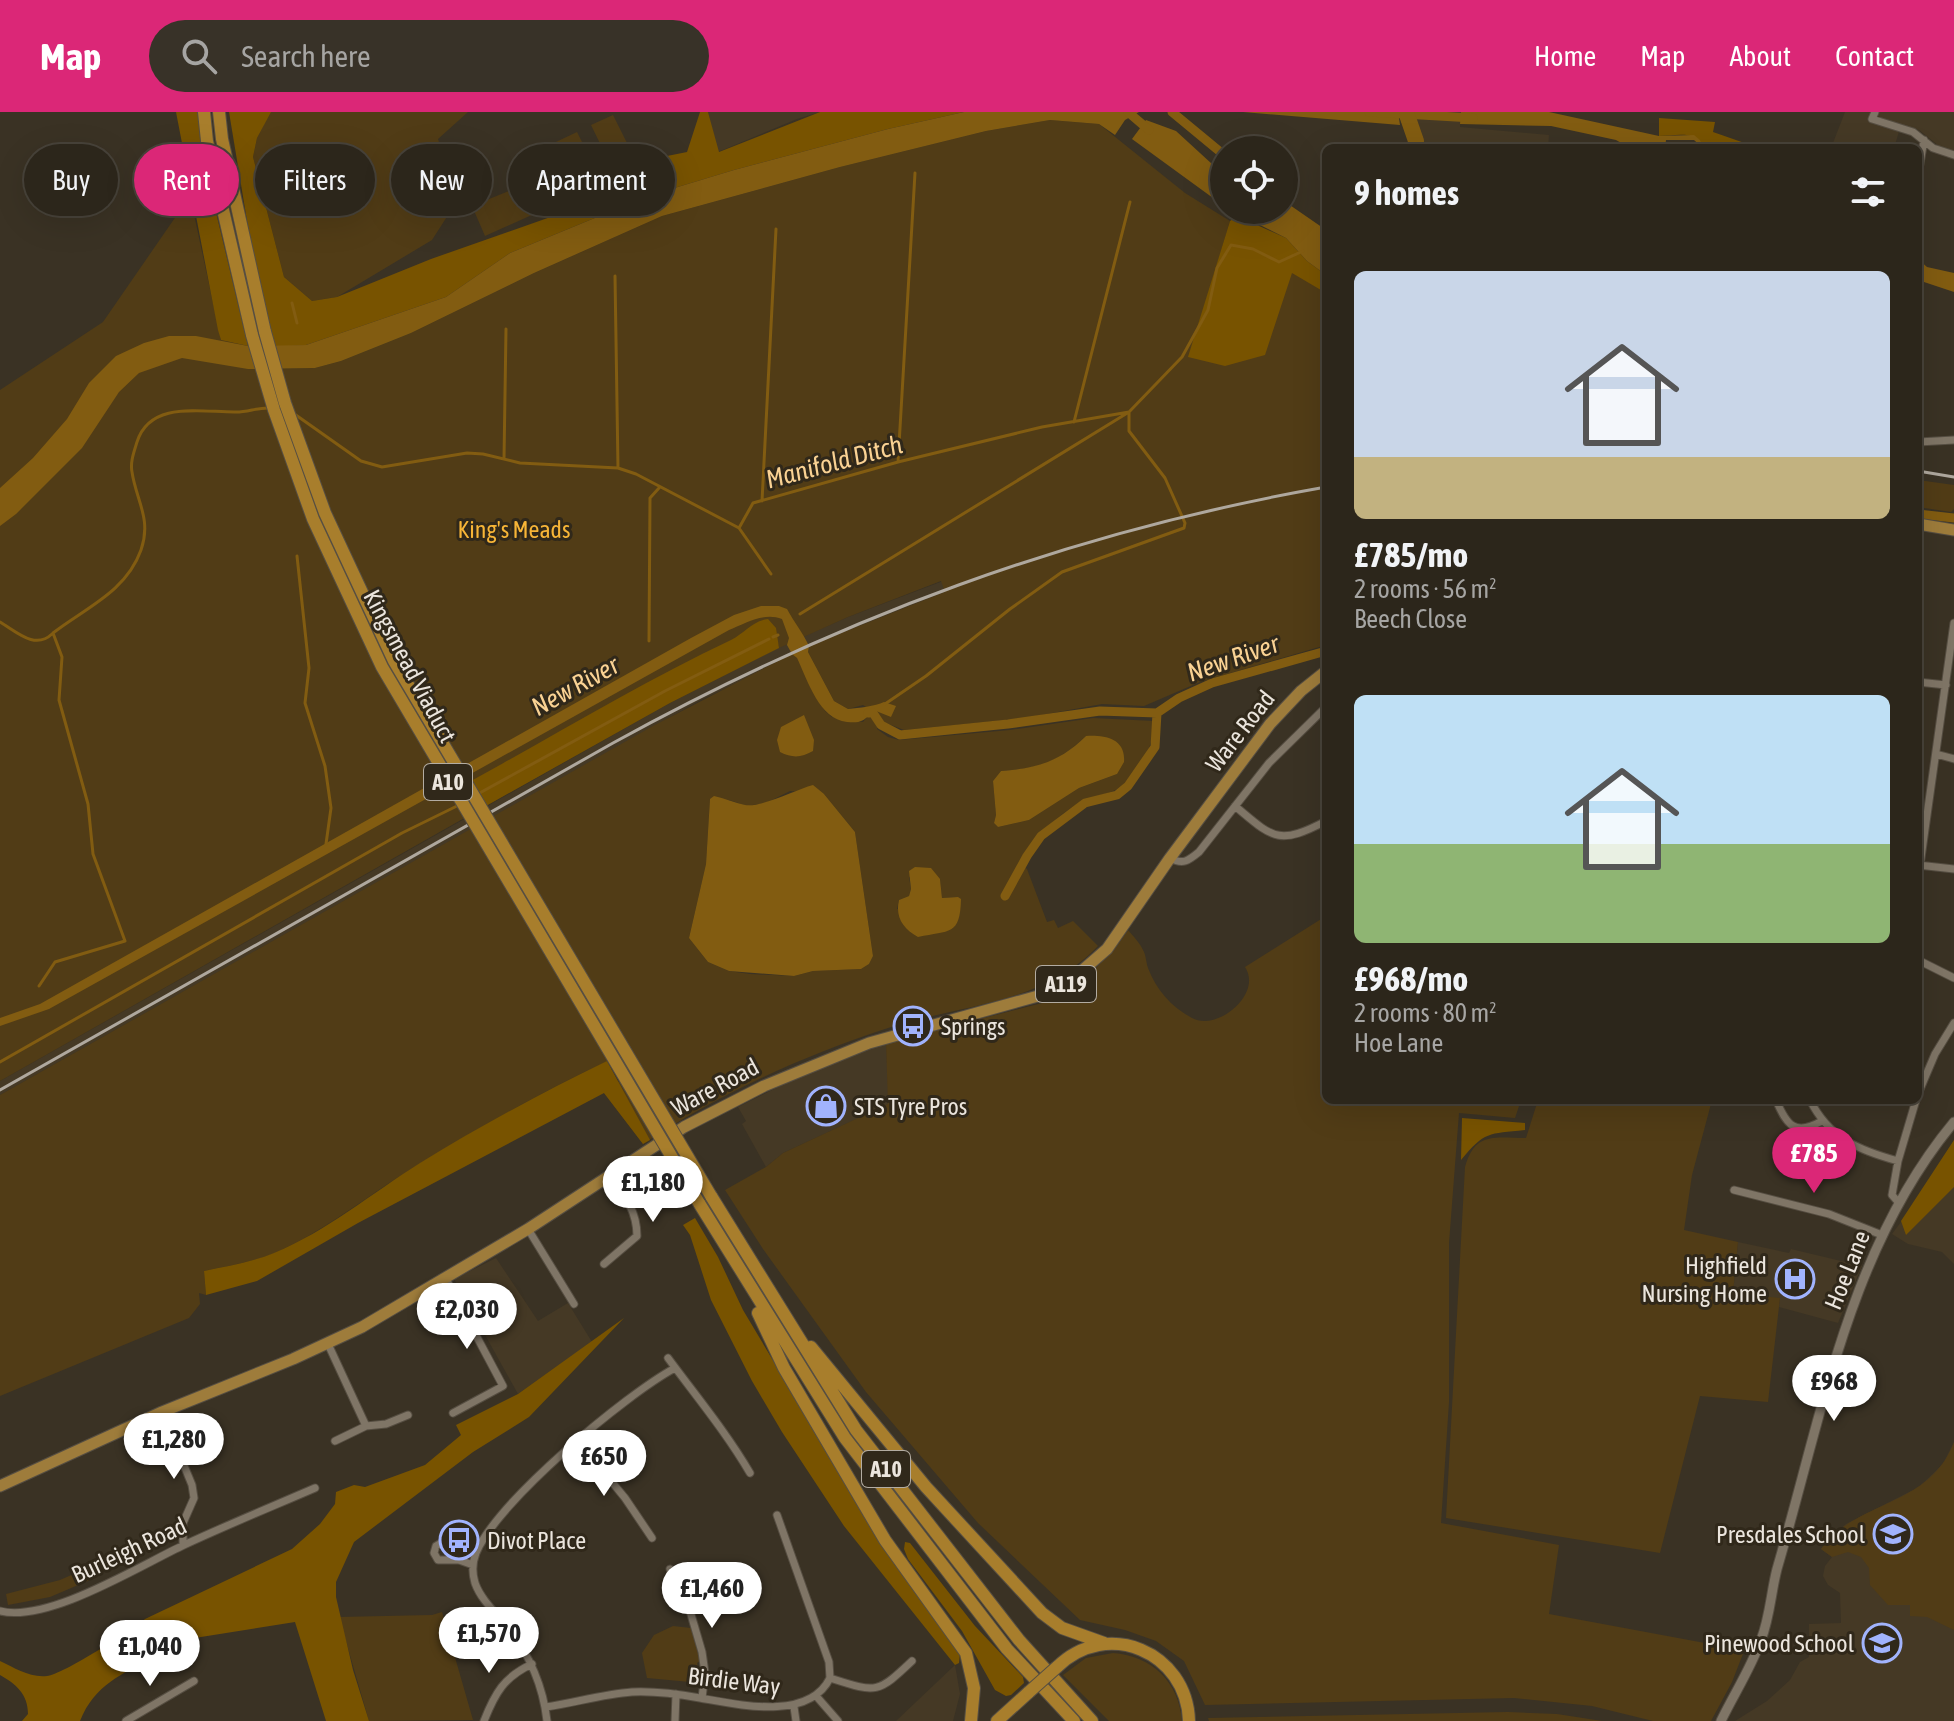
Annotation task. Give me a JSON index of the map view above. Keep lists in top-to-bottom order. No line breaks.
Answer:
{"streets":{"highway":["Kingsmead Viaduct","A10"],"main road":["Ware Road","A119"],"street":["Hoe Lane","Burleigh Road","Birdie Way"]},"crossings":[["Kingsmead Viaduct","A10"]],"water":["Manifold Ditch","New River"],"parks":["King's Meads"],"places":{"bus stop":["Springs","Divot Place"],"shop":["STS Tyre Pros"],"hospital":["Highfield Nursing Home"],"school or university":["Presdales School","Pinewood School"]},"page":{"header":"Map","search":"Search here","nav":["Home","Map","About","Contact"],"chip":["Buy","Rent","Filters","New","Apartment"],"heading":"9 homes","list":[{"name":"£785/mo","note":"2 rooms · 56 m² · Beech Close"},{"name":"£968/mo","note":"2 rooms · 80 m² · Hoe Lane"}],"price":["£785","£1,180","£2,030","£968","£1,280","£650","£1,460","£1,570","£1,040"]}}
